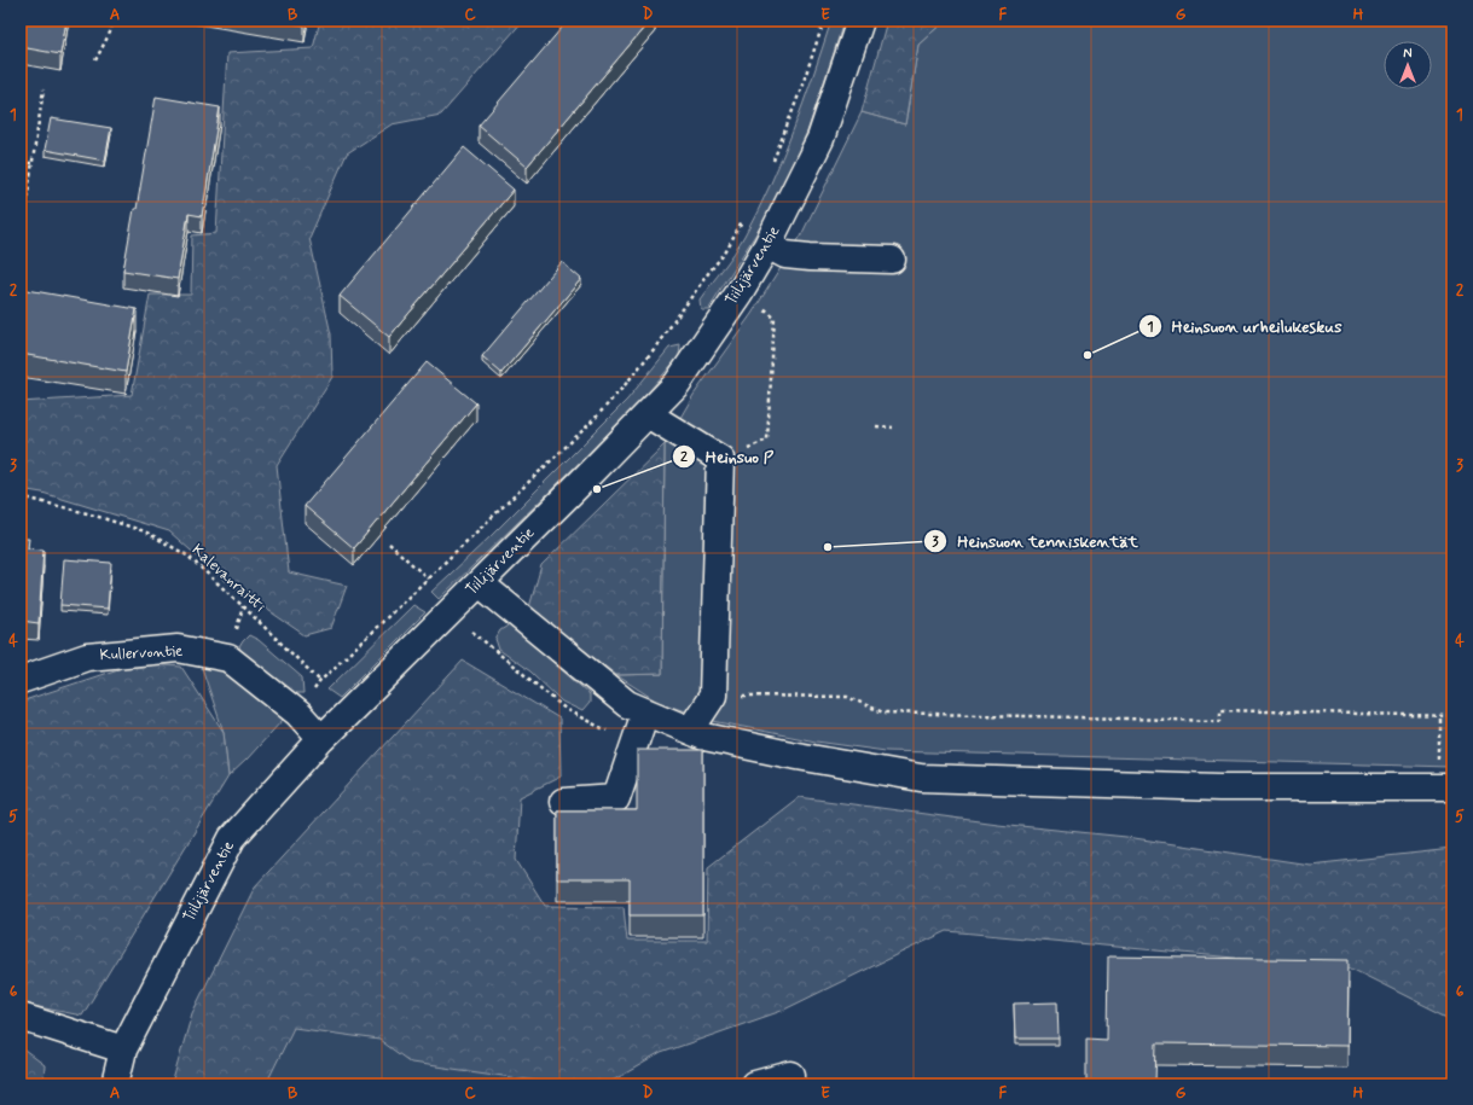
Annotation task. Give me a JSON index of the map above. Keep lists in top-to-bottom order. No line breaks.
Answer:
{"streets":{"street":["Tiilijärventie","Kullervontie"],"path":["Kalevanraitti"]},"crossings":[["Tiilijärventie","Kullervontie"]],"places":["Heinsuon urheilukeskus","Heinsuo P","Heinsuon tenniskentät"],"north":"top","grid":{"columns":["A","B","C","D","E","F","G","H"],"rows":["1","2","3","4","5","6"]}}
